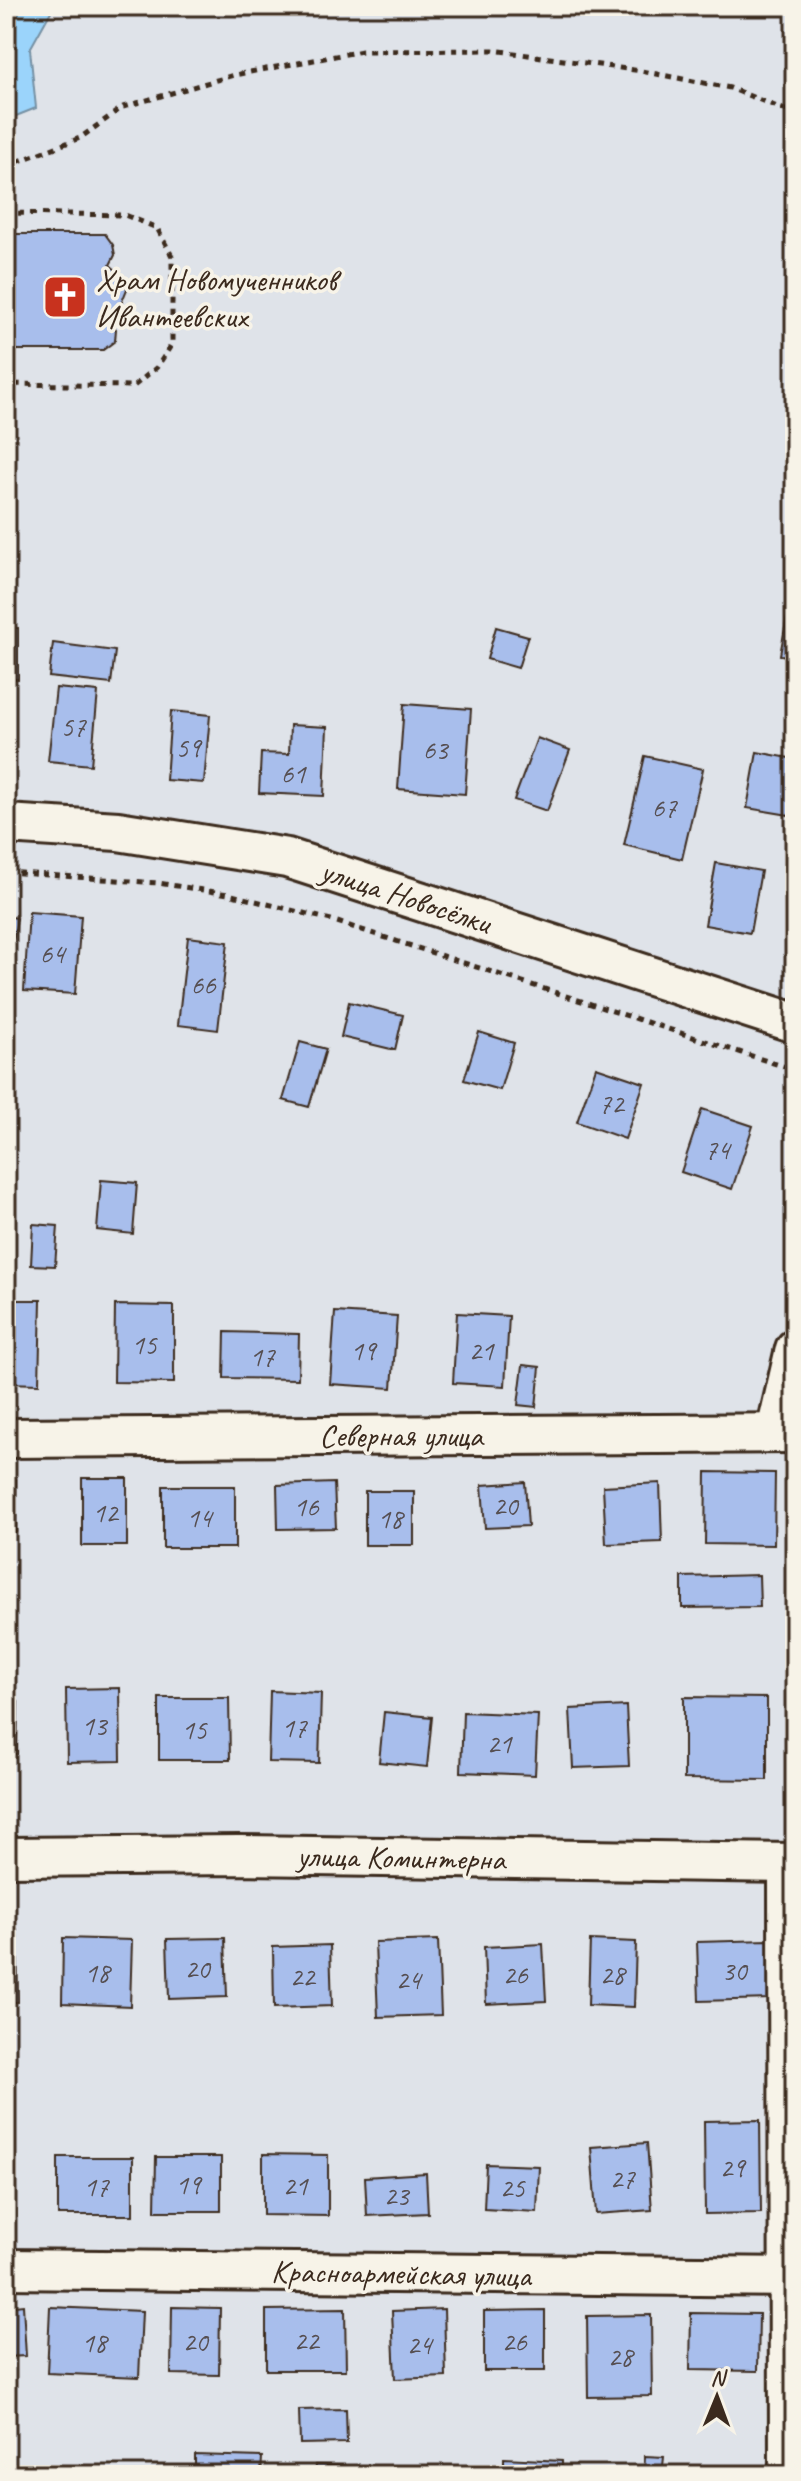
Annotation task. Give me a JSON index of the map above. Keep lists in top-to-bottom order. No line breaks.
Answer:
{"streets":{"street":["улица Новосёлки","Северная улица","улица Коминтерна","Красноармейская улица"]},"places":{"church":["Храм Новомученников Ивантеевских"]},"house_numbers":["57","59","63","61","67","64","66","72","74","15","19","21","17","20","16","12","14","18","13","17","15","21","20","30","18","26","28","22","24","29","27","19","21","17","25","23","22","20","26","18","24","28"],"north":"top"}
